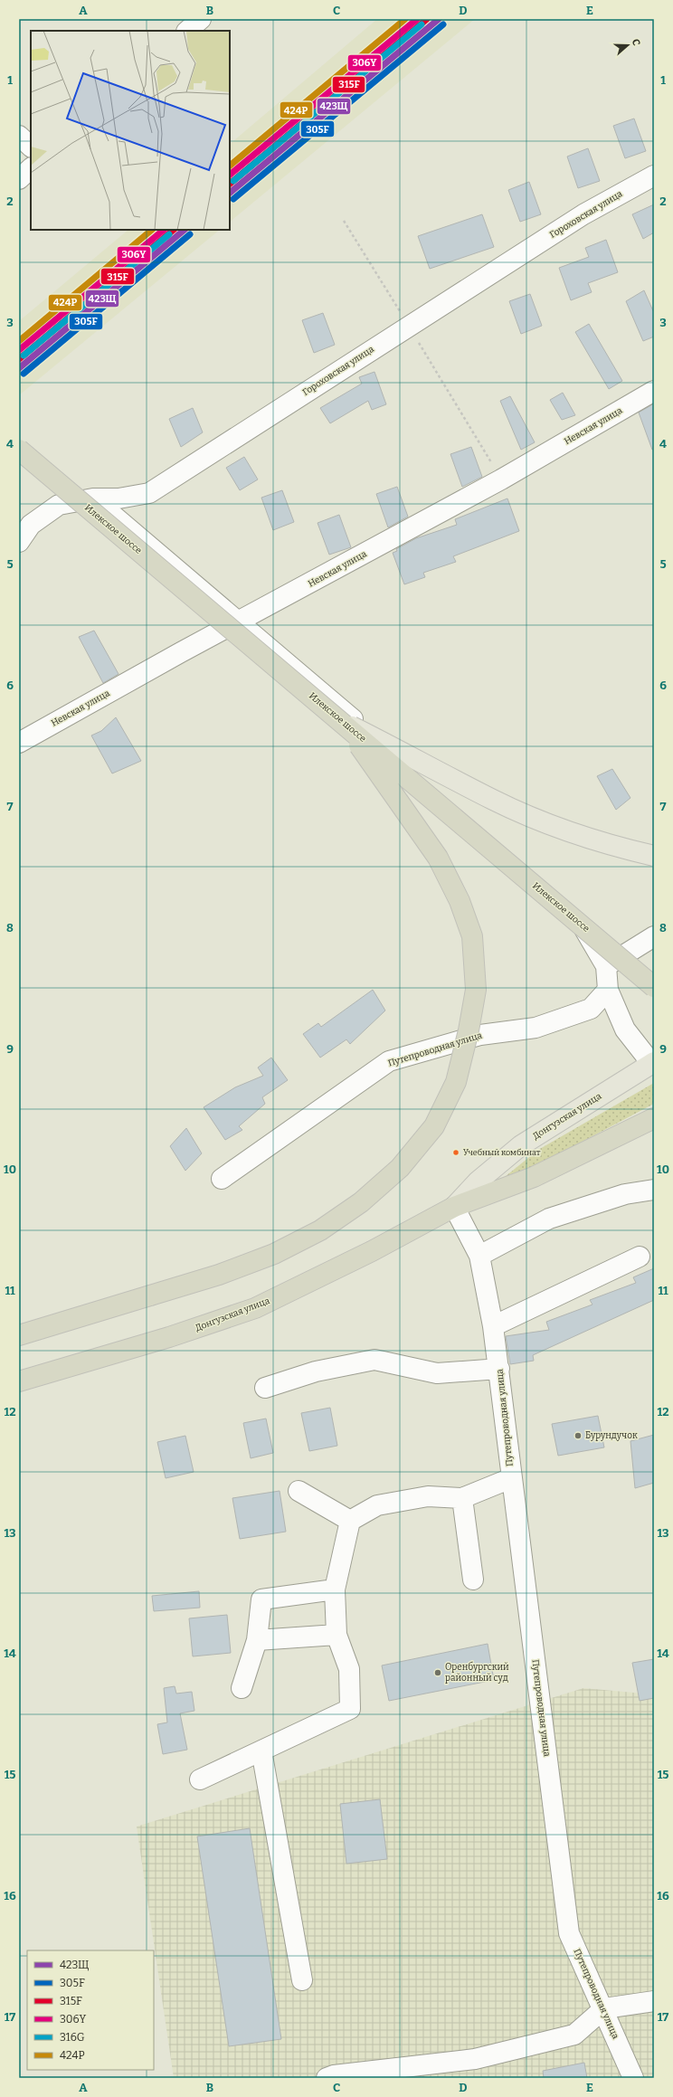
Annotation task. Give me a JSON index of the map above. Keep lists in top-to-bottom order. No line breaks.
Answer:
{"streets":{"highway":["Илекское шоссе","Донгузская улица"],"street":["Гороховская улица","Невская улица","Путепроводная улица"]},"crossings":[["Путепроводная улица","Донгузская улица"]],"places":["Учебный комбинат","Бурундучок","Оренбургский районный суд"],"lines":["transit line 423Щ","transit line 315F","transit line 306Y","transit line 424Р","transit line 305F","transit line 316G"],"legend":["423Щ","305F","315F","306Y","316G","424Р"],"north":"right","grid":{"columns":["A","B","C","D","E"],"rows":["1","2","3","4","5","6","7","8","9","10","11","12","13","14","15","16","17"]}}
